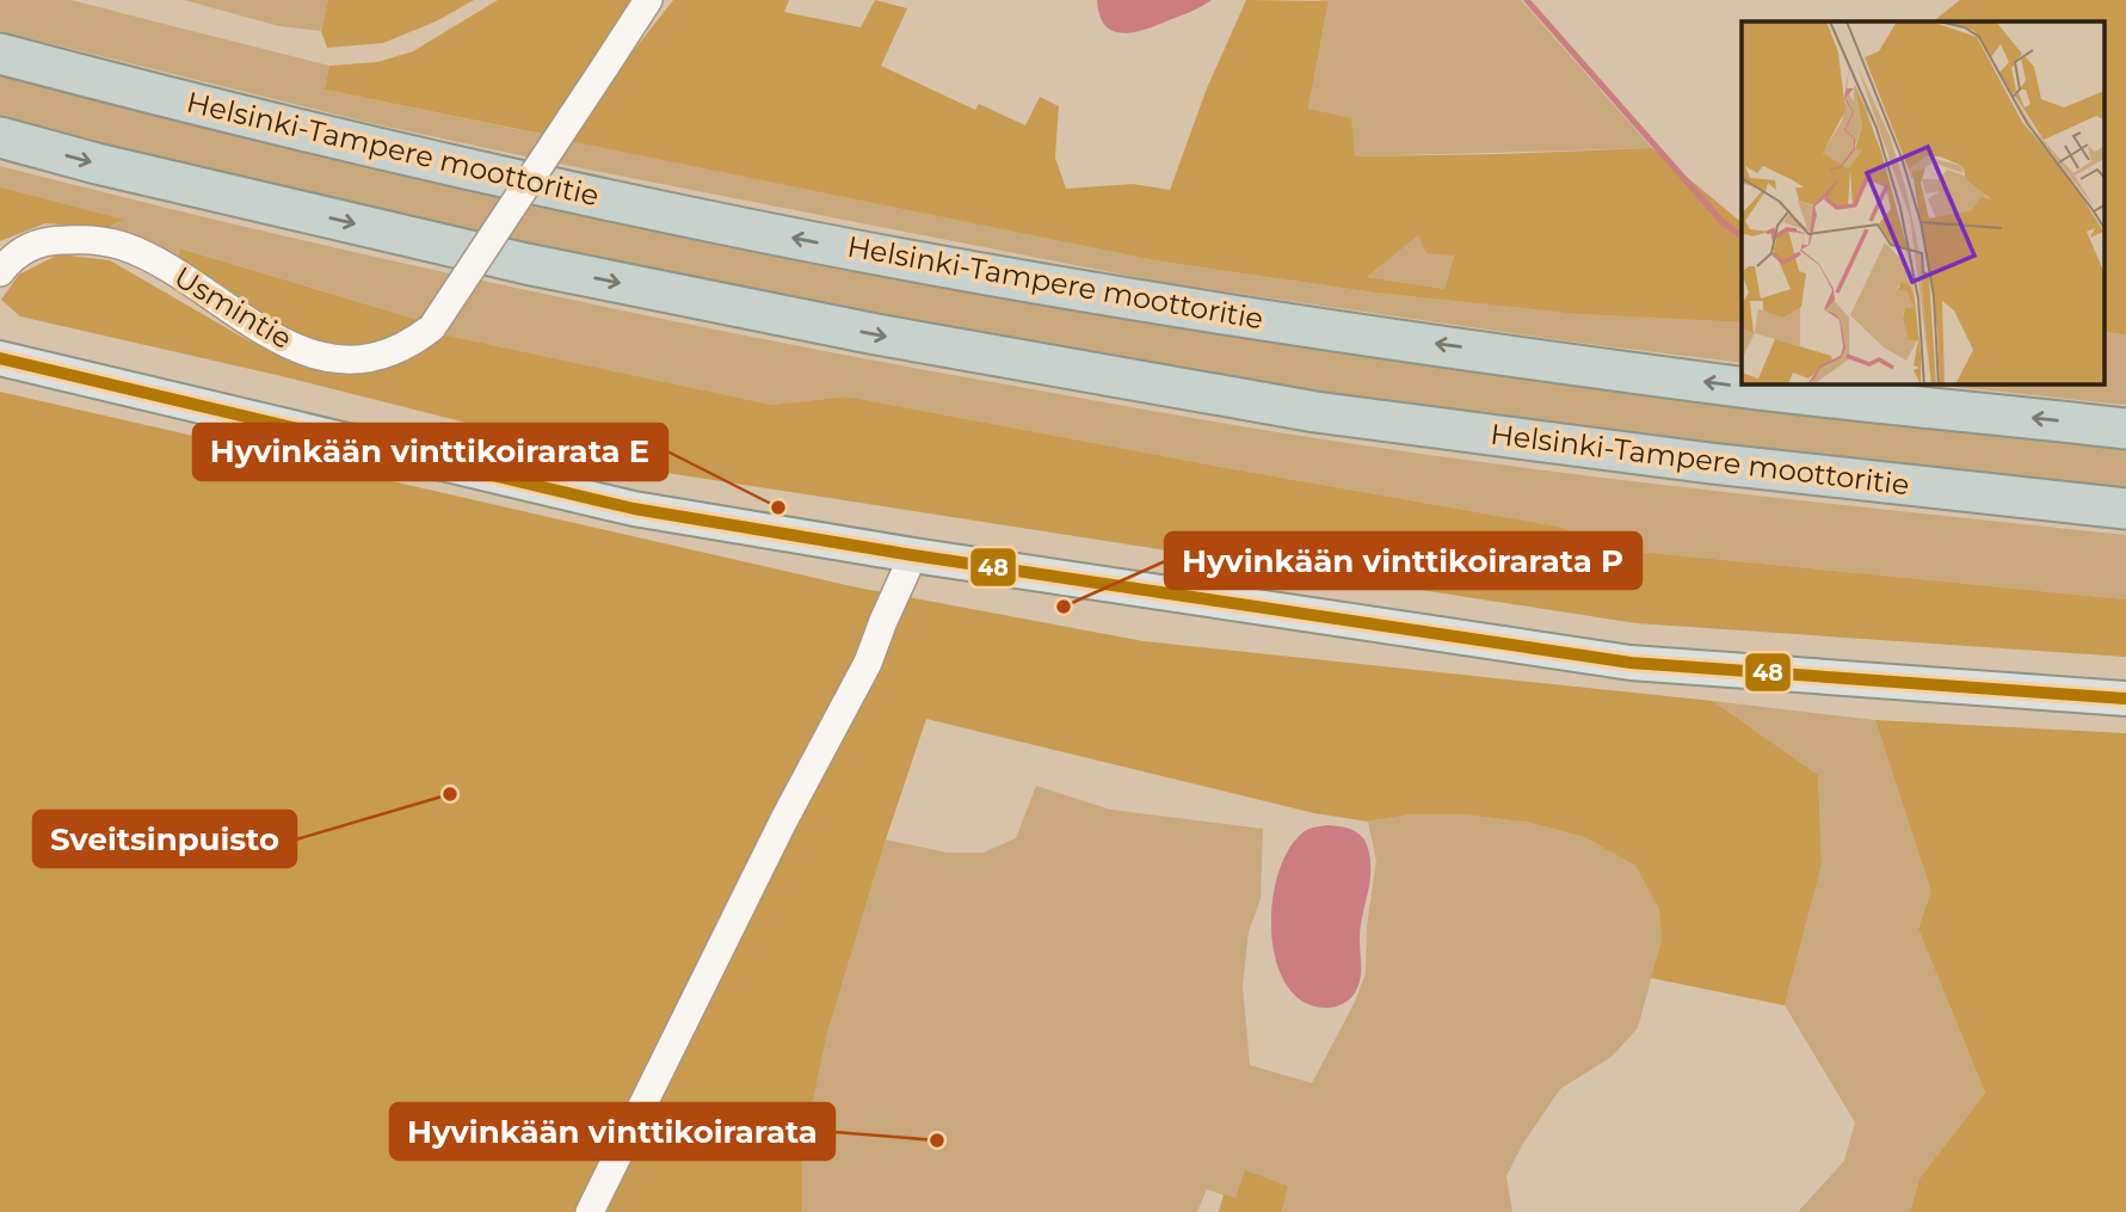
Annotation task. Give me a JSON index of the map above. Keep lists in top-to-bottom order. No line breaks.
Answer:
{"streets":{"highway":["Helsinki-Tampere moottoritie"],"street":["Usmintie"]},"places":["Hyvinkään vinttikoirarata E","Hyvinkään vinttikoirarata P","Sveitsinpuisto","Hyvinkään vinttikoirarata"],"lines":["transit line 48"]}
